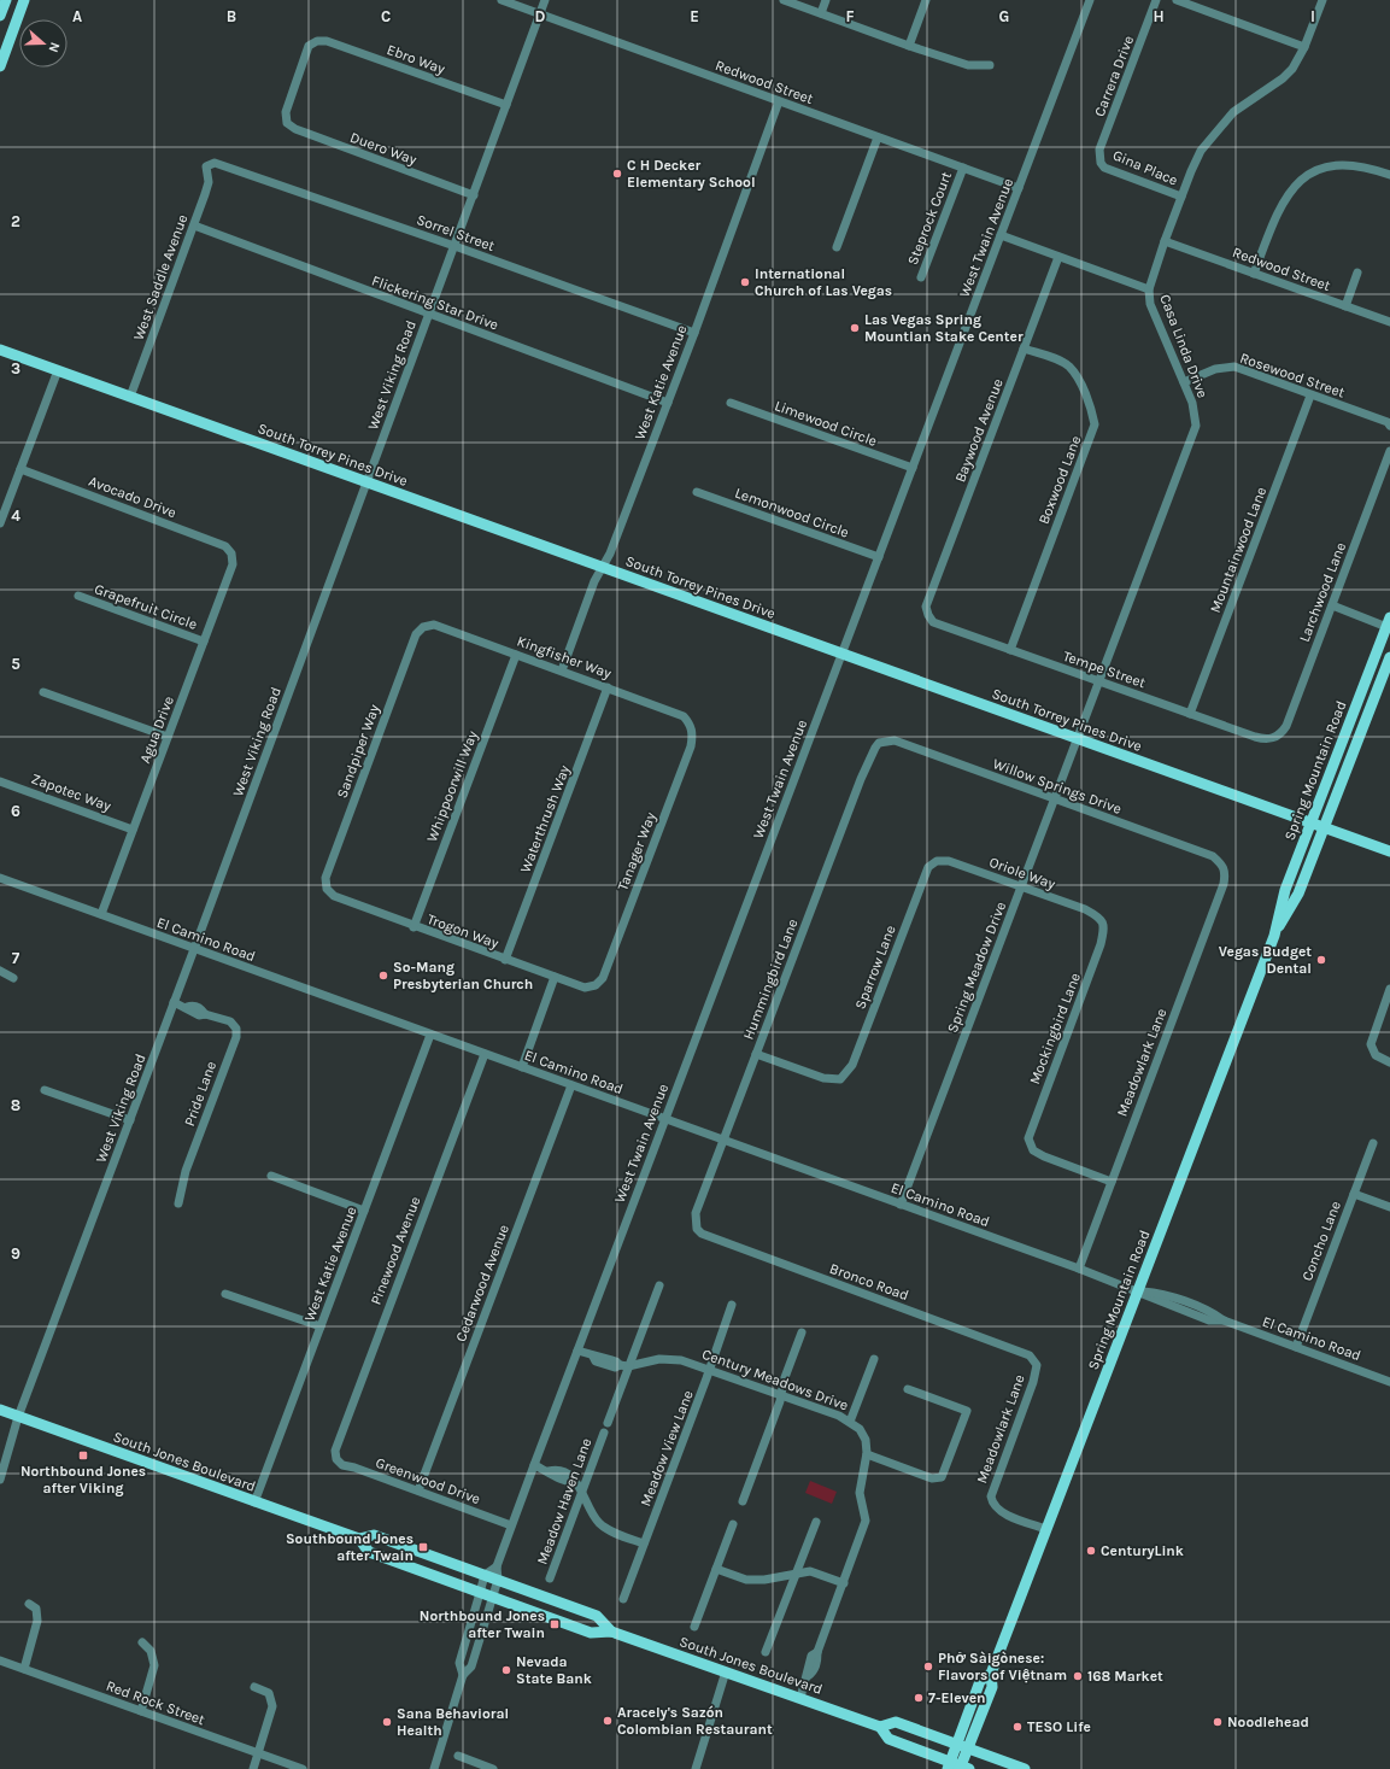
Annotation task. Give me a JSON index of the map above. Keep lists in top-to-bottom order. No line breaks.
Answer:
{"streets":{"main road":["South Torrey Pines Drive","Spring Mountain Road","South Jones Boulevard"],"street":["Ebro Way","Carrera Drive","Redwood Street","Duero Way","Gina Place","Steprock Court","Sorrel Street","West Twain Avenue","West Saddle Avenue","Flickering Star Drive","Casa Linda Drive","West Viking Road","Rosewood Street","West Katie Avenue","Limewood Circle","Baywood Avenue","Boxwood Lane","Avocado Drive","Lemonwood Circle","Mountainwood Lane","Larchwood Lane","Grapefruit Circle","Kingfisher Way","Tempe Street","Agua Drive","Sandpiper Way","Whippoorwill Way","Willow Springs Drive","Zapotec Way","Waterthrush Way","Tanager Way","Oriole Way","Trogon Way","El Camino Road","Sparrow Lane","Spring Meadow Drive","Hummingbird Lane","Mockingbird Lane","Meadowlark Lane","Pride Lane","Concho Lane","Pinewood Avenue","Bronco Road","Cedarwood Avenue","Century Meadows Drive","Meadow View Lane","Greenwood Drive","Meadow Haven Lane","Red Rock Street"]},"crossings":[["Ebro Way","Duero Way"],["Ebro Way","West Viking Road"],["Carrera Drive","Gina Place"],["Redwood Street","Steprock Court"],["Redwood Street","West Twain Avenue"],["Redwood Street","Casa Linda Drive"],["Redwood Street","West Viking Road"],["Redwood Street","West Katie Avenue"],["Duero Way","West Viking Road"],["Gina Place","Casa Linda Drive"],["Sorrel Street","West Saddle Avenue"],["Sorrel Street","West Viking Road"],["Sorrel Street","West Katie Avenue"],["West Twain Avenue","Limewood Circle"],["West Twain Avenue","South Torrey Pines Drive"],["West Twain Avenue","Lemonwood Circle"],["West Twain Avenue","El Camino Road"],["West Twain Avenue","Century Meadows Drive"],["West Twain Avenue","South Jones Boulevard"],["West Twain Avenue","Greenwood Drive"],["West Saddle Avenue","Flickering Star Drive"],["West Saddle Avenue","South Torrey Pines Drive"],["Flickering Star Drive","West Viking Road"],["Flickering Star Drive","West Katie Avenue"],["Casa Linda Drive","Rosewood Street"],["Casa Linda Drive","South Torrey Pines Drive"],["Casa Linda Drive","Tempe Street"],["Casa Linda Drive","Spring Meadow Drive"],["West Viking Road","South Torrey Pines Drive"],["West Viking Road","El Camino Road"],["West Viking Road","Pride Lane"],["West Viking Road","South Jones Boulevard"],["Rosewood Street","Mountainwood Lane"],["West Katie Avenue","South Torrey Pines Drive"],["West Katie Avenue","Kingfisher Way"],["West Katie Avenue","El Camino Road"],["West Katie Avenue","South Jones Boulevard"],["Baywood Avenue","Boxwood Lane"],["Baywood Avenue","Tempe Street"],["South Torrey Pines Drive","Spring Mountain Road"],["South Torrey Pines Drive","Spring Meadow Drive"],["Boxwood Lane","Tempe Street"],["Avocado Drive","Agua Drive"],["Mountainwood Lane","Tempe Street"],["Larchwood Lane","Tempe Street"],["Grapefruit Circle","Agua Drive"],["Kingfisher Way","Sandpiper Way"],["Kingfisher Way","Whippoorwill Way"],["Kingfisher Way","Waterthrush Way"],["Kingfisher Way","Tanager Way"],["Agua Drive","Zapotec Way"],["Agua Drive","El Camino Road"],["Sandpiper Way","Trogon Way"],["Spring Mountain Road","El Camino Road"],["Spring Mountain Road","Meadowlark Lane"],["Spring Mountain Road","South Jones Boulevard"],["Whippoorwill Way","Trogon Way"],["Willow Springs Drive","Spring Meadow Drive"],["Willow Springs Drive","Hummingbird Lane"],["Willow Springs Drive","Meadowlark Lane"],["Waterthrush Way","Trogon Way"],["Tanager Way","Trogon Way"],["Oriole Way","Sparrow Lane"],["Oriole Way","Spring Meadow Drive"],["Oriole Way","Mockingbird Lane"],["El Camino Road","Spring Meadow Drive"],["El Camino Road","Hummingbird Lane"],["El Camino Road","Meadowlark Lane"],["El Camino Road","Concho Lane"],["El Camino Road","Pinewood Avenue"],["El Camino Road","Cedarwood Avenue"],["Sparrow Lane","Hummingbird Lane"],["Hummingbird Lane","Bronco Road"],["Mockingbird Lane","Meadowlark Lane"],["Meadowlark Lane","Bronco Road"],["Pinewood Avenue","Greenwood Drive"],["Cedarwood Avenue","Greenwood Drive"],["Century Meadows Drive","Meadow View Lane"],["Century Meadows Drive","South Jones Boulevard"]],"places":{"other":["C H Decker Elementary School","International Church of Las Vegas","Las Vegas Spring Mountian Stake Center","Vegas Budget Dental","So-Mang Presbyterian Church","CenturyLink","Phở Sàigònese: Flavors of Việtnam","Nevada State Bank","168 Market","7-Eleven","Aracely's Sazón Colombian Restaurant","Sana Behavioral Health","Noodlehead","TESO Life"],"transit":["Northbound Jones after Viking","Southbound Jones after Twain","Northbound Jones after Twain"]},"north":"right","grid":{"columns":["A","B","C","D","E","F","G","H","I"],"rows":["2","3","4","5","6","7","8","9"]}}
